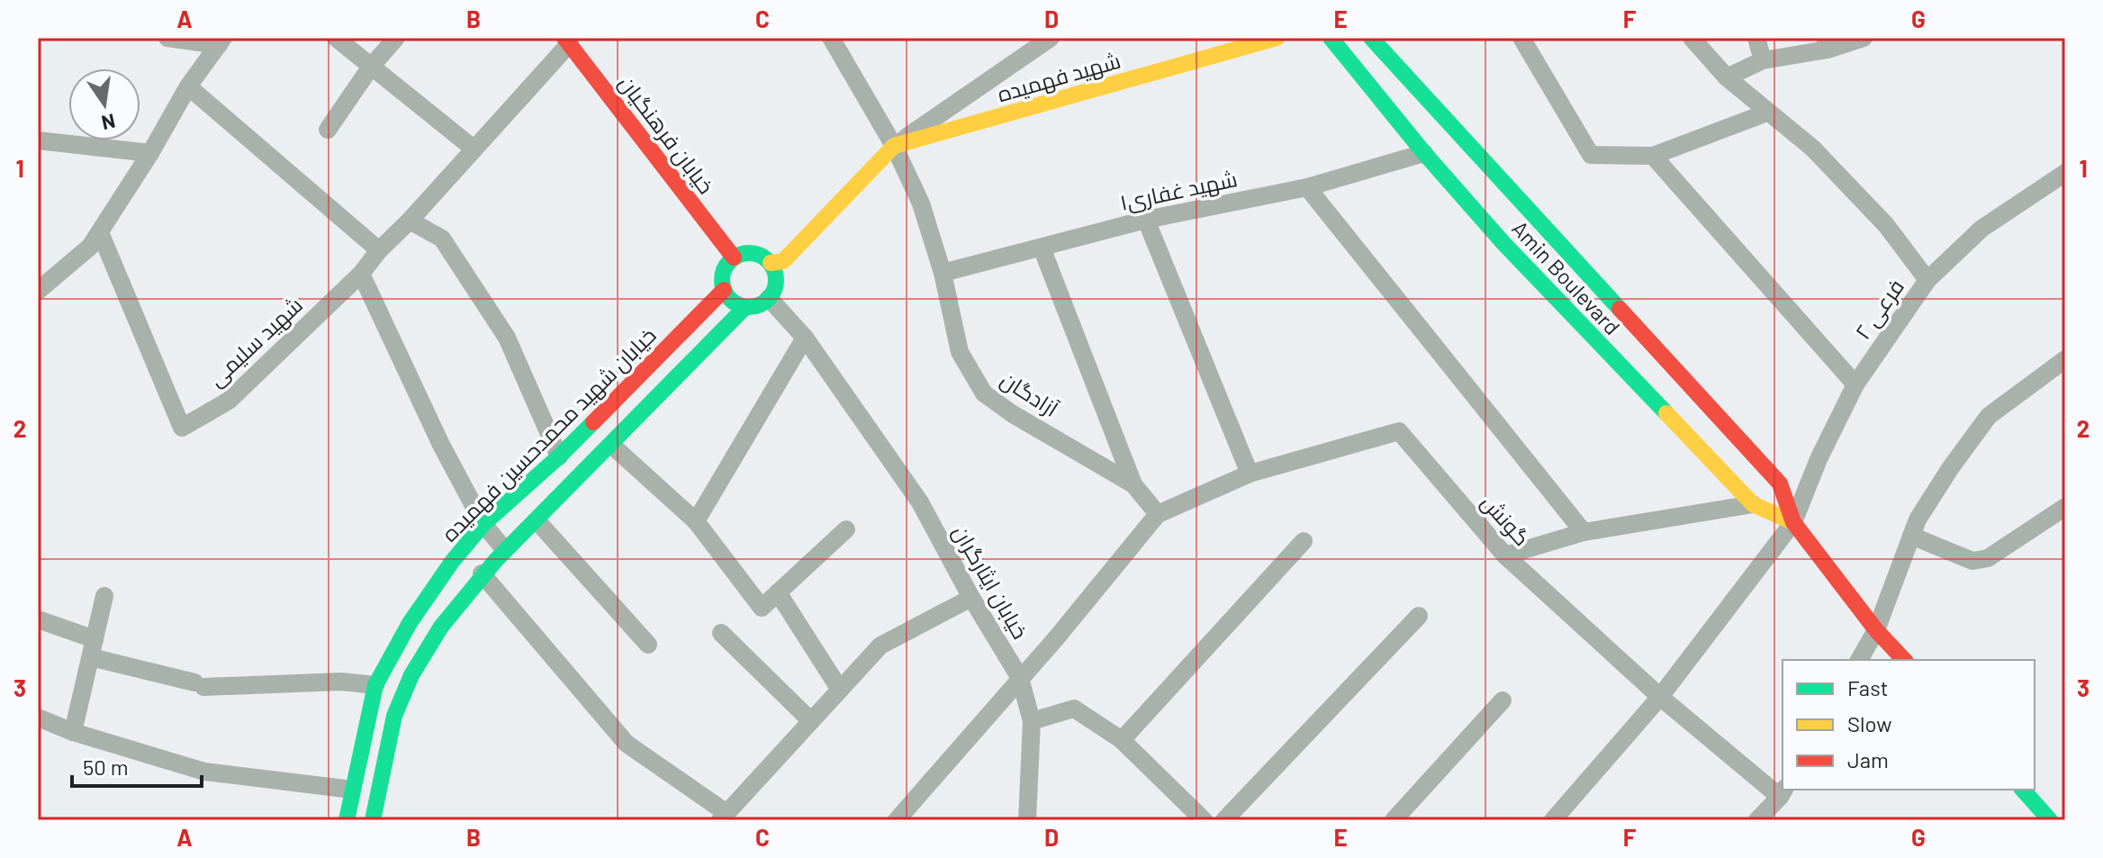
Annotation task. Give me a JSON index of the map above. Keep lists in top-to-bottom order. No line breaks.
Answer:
{"streets":{"main road":["شهید فهمیده","خیابان فرهنگیان","Amin Boulevard","خیابان شهید محمدحسین فهمیده"],"street":["شهید غفاری۱","فرعی ۲","شهید سلیمی","آزادگان","گونش","خیابان ایثارگران"]},"crossings":[["شهید فهمیده","آزادگان"],["خیابان فرهنگیان","شهید سلیمی"],["خیابان فرهنگیان","خیابان شهید محمدحسین فهمیده"],["خیابان فرهنگیان","خیابان ایثارگران"],["شهید غفاری۱","Amin Boulevard"],["شهید غفاری۱","آزادگان"],["Amin Boulevard","فرعی ۲"],["فرعی ۲","گونش"],["آزادگان","گونش"],["خیابان شهید محمدحسین فهمیده","خیابان ایثارگران"]],"legend":["Fast","Slow","Jam"],"scale_bar":"50 m","north":"bottom","grid":{"columns":["A","B","C","D","E","F","G"],"rows":["1","2","3"]}}
